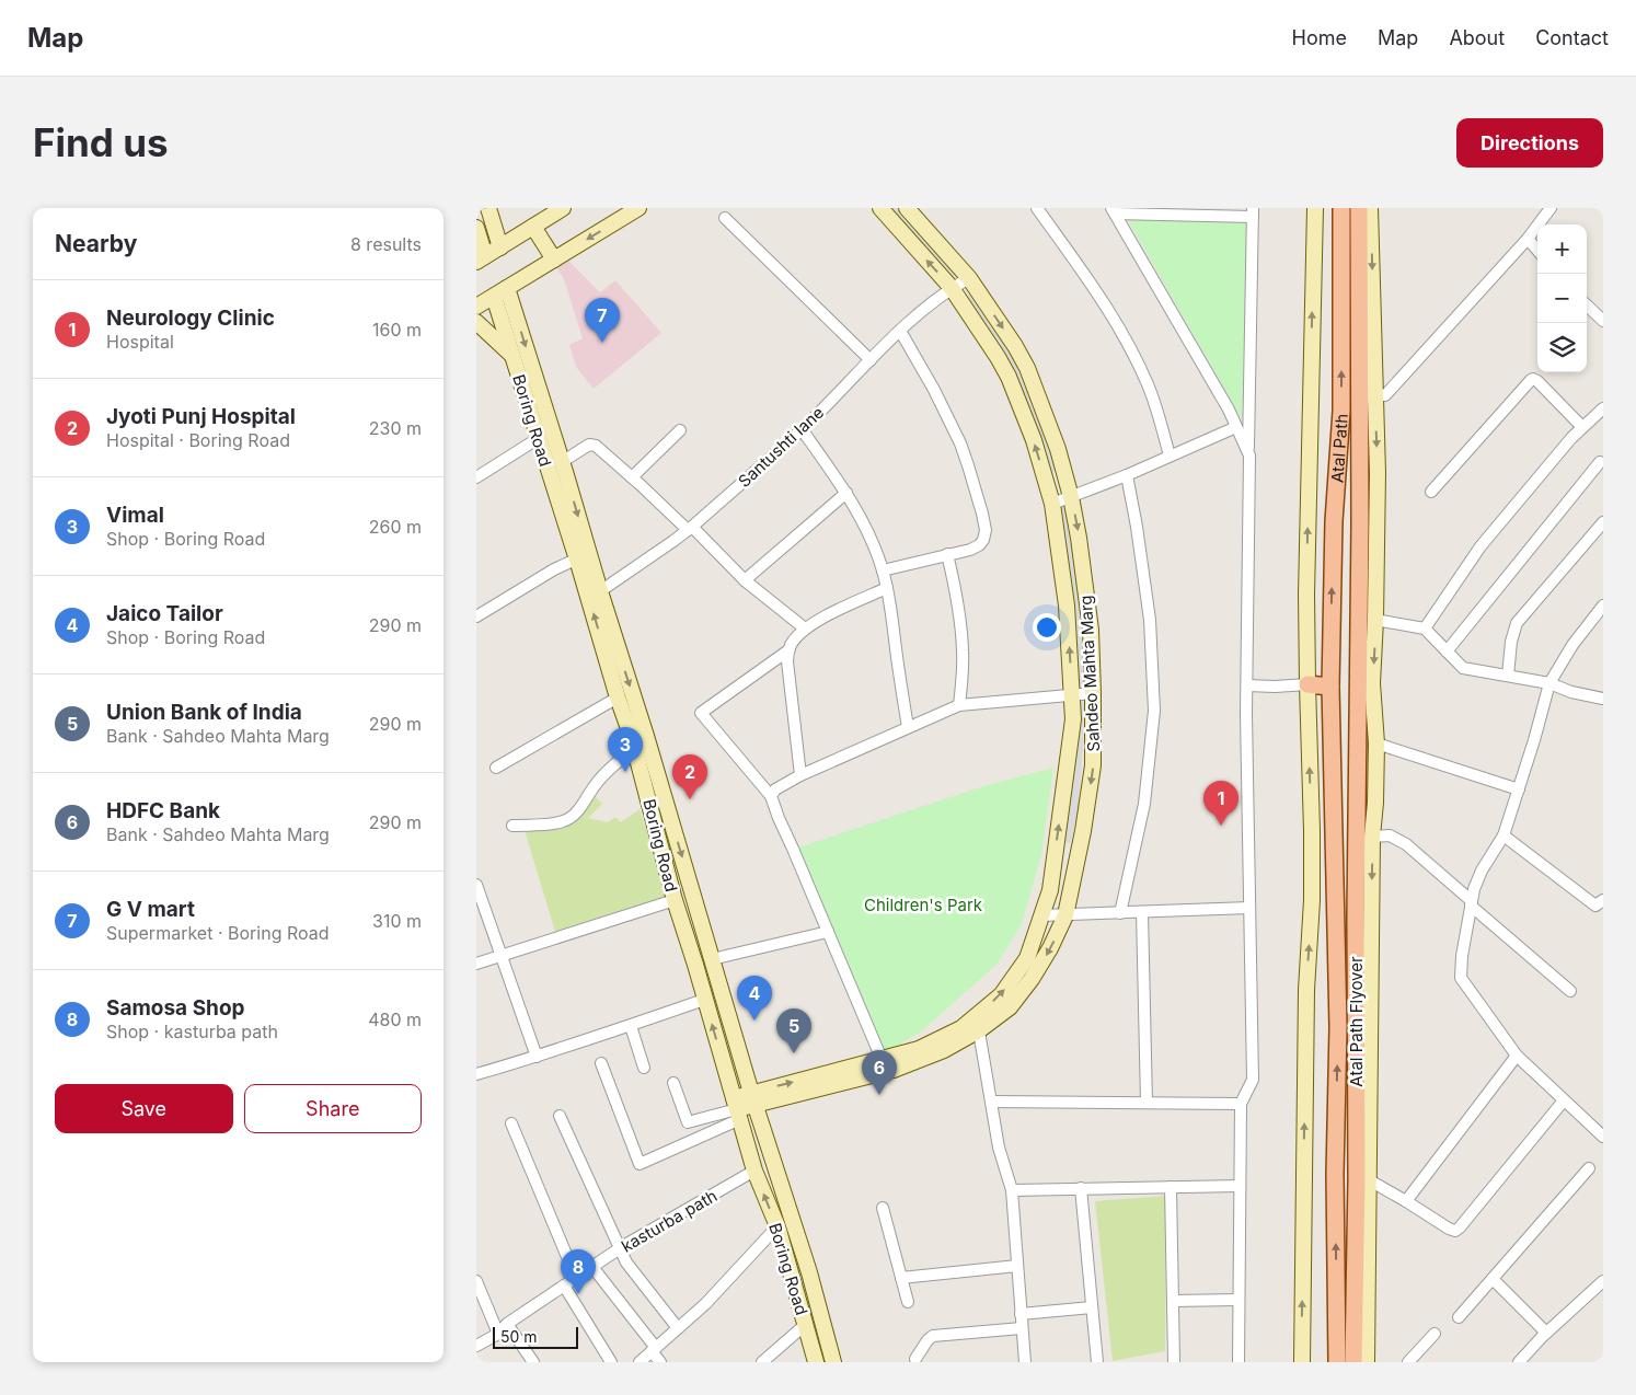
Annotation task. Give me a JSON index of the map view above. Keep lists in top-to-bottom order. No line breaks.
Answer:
{"streets":{"main road":["Atal Path","Atal Path Flyover"],"street":["Boring Road","Santushti lane","Sahdeo Mahta Marg","kasturba path"]},"crossings":[["Boring Road","Sahdeo Mahta Marg"],["Boring Road","kasturba path"],["Santushti lane","Sahdeo Mahta Marg"],["Atal Path","Atal Path Flyover"]],"parks":["Children's Park"],"scale_bar":"50 m","page":{"header":"Map","nav":["Home","Map","About","Contact"],"buttons":["Directions",["Save","Share"]],"title":"Find us","heading":["Nearby","8 results"],"map_buttons":["+","−"],"list":[{"mark":"1","name":"Neurology Clinic","note":"Hospital","value":"160 m"},{"mark":"2","name":"Jyoti Punj Hospital","note":"Hospital · Boring Road","value":"230 m"},{"mark":"3","name":"Vimal","note":"Shop · Boring Road","value":"260 m"},{"mark":"4","name":"Jaico Tailor","note":"Shop · Boring Road","value":"290 m"},{"mark":"5","name":"Union Bank of India","note":"Bank · Sahdeo Mahta Marg","value":"290 m"},{"mark":"6","name":"HDFC Bank","note":"Bank · Sahdeo Mahta Marg","value":"290 m"},{"mark":"7","name":"G V mart","note":"Supermarket · Boring Road","value":"310 m"},{"mark":"8","name":"Samosa Shop","note":"Shop · kasturba path","value":"480 m"}],"pins":["7","3","2","1","4","5","6","8"],"scale":"50 m"}}
